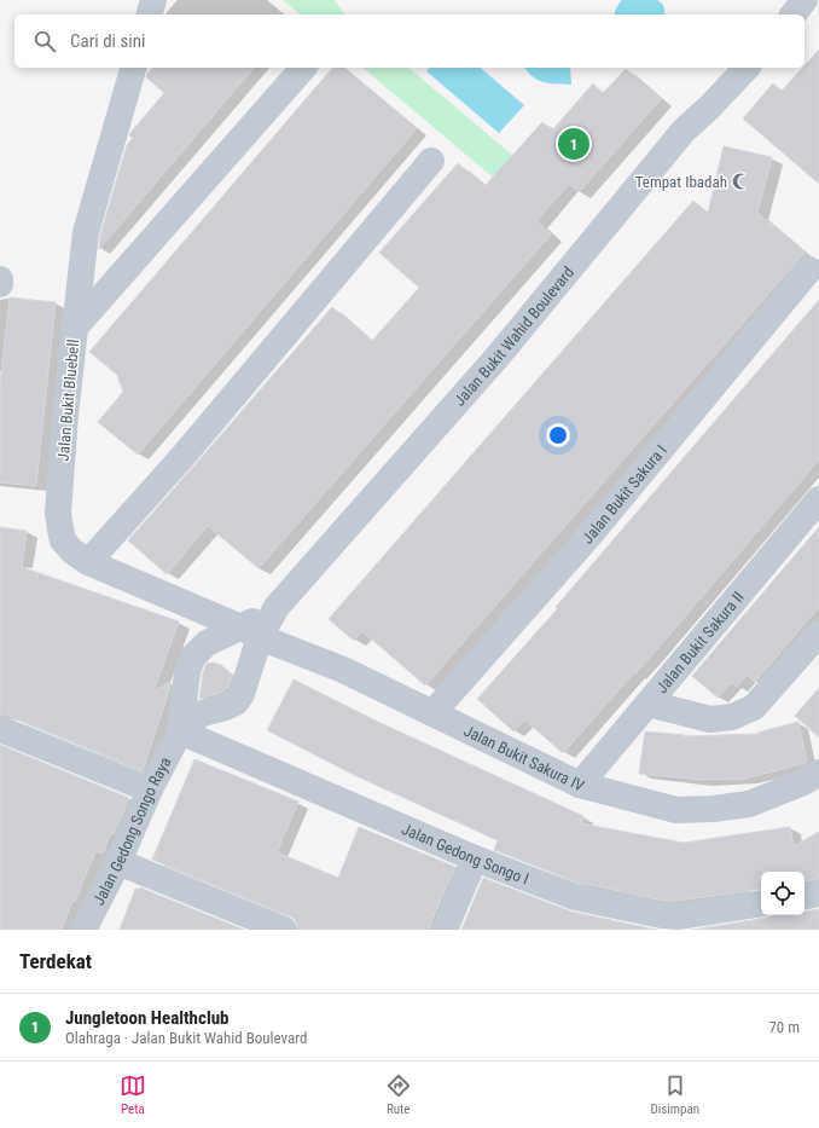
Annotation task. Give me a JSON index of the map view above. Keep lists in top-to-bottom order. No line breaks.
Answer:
{"streets":{"street":["Jalan Bukit Wahid Boulevard","Jalan Bukit Bluebell","Jalan Bukit Sakura I","Jalan Bukit Sakura II","Jalan Bukit Sakura IV","Jalan Gedong Songo Raya","Jalan Gedong Songo I"]},"crossings":[["Jalan Bukit Wahid Boulevard","Jalan Bukit Bluebell"],["Jalan Bukit Wahid Boulevard","Jalan Bukit Sakura IV"],["Jalan Bukit Wahid Boulevard","Jalan Gedong Songo Raya"],["Jalan Bukit Wahid Boulevard","Jalan Gedong Songo I"],["Jalan Bukit Bluebell","Jalan Bukit Sakura IV"],["Jalan Bukit Sakura I","Jalan Bukit Sakura IV"],["Jalan Bukit Sakura II","Jalan Bukit Sakura IV"],["Jalan Gedong Songo Raya","Jalan Gedong Songo I"]],"places":{"mosque":["Tempat Ibadah"]},"page":{"search":"Cari di sini","pins":"1","heading":"Terdekat","list":[{"mark":"1","name":"Jungletoon Healthclub","note":"Olahraga · Jalan Bukit Wahid Boulevard","value":"70 m"}],"nav":["Peta","Rute","Disimpan"]}}
